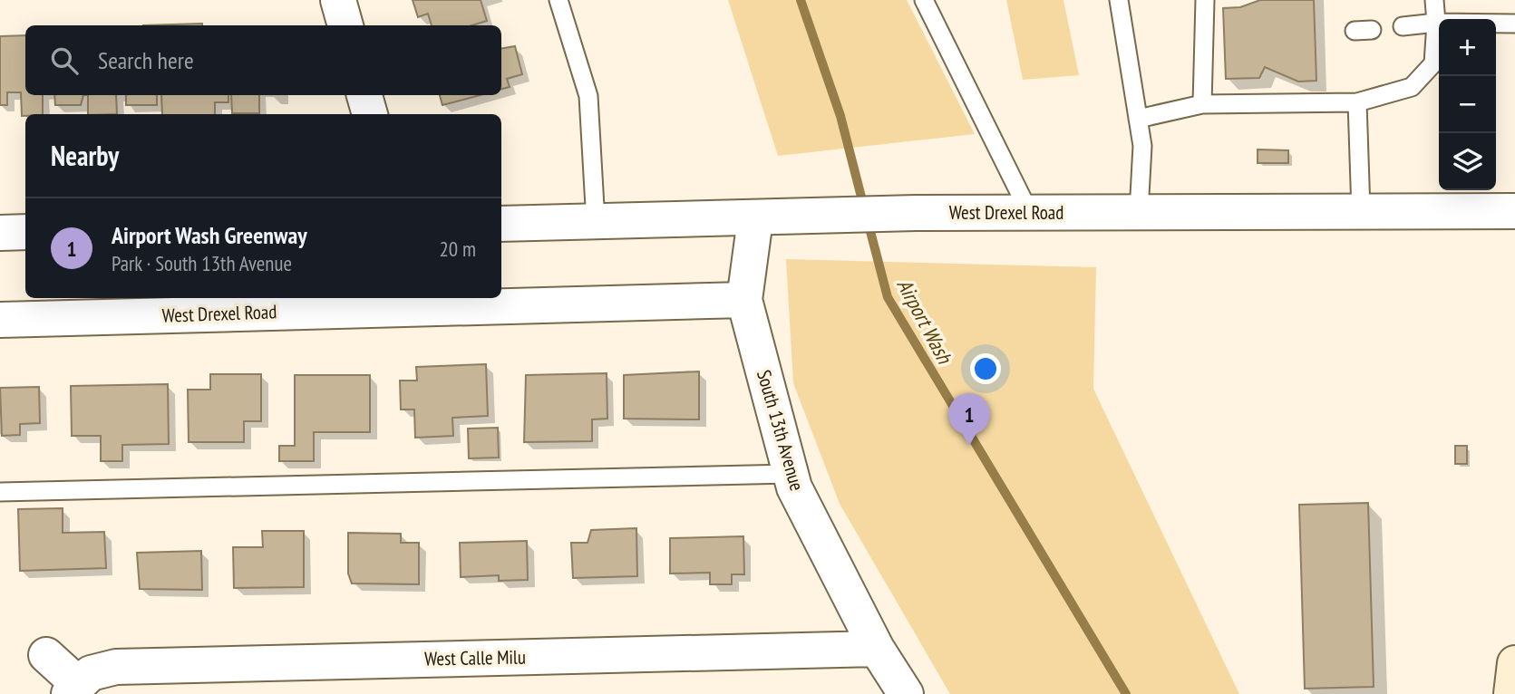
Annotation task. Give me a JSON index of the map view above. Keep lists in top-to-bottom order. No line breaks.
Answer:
{"streets":{"street":["West Drexel Road","South 13th Avenue","West Calle Milu"]},"crossings":[["West Drexel Road","South 13th Avenue"],["South 13th Avenue","West Calle Milu"]],"water":["Airport Wash"],"page":{"map_buttons":["+","−"],"search":"Search here","heading":"Nearby","list":[{"mark":"1","name":"Airport Wash Greenway","note":"Park · South 13th Avenue","value":"20 m"}],"pins":"1"}}
